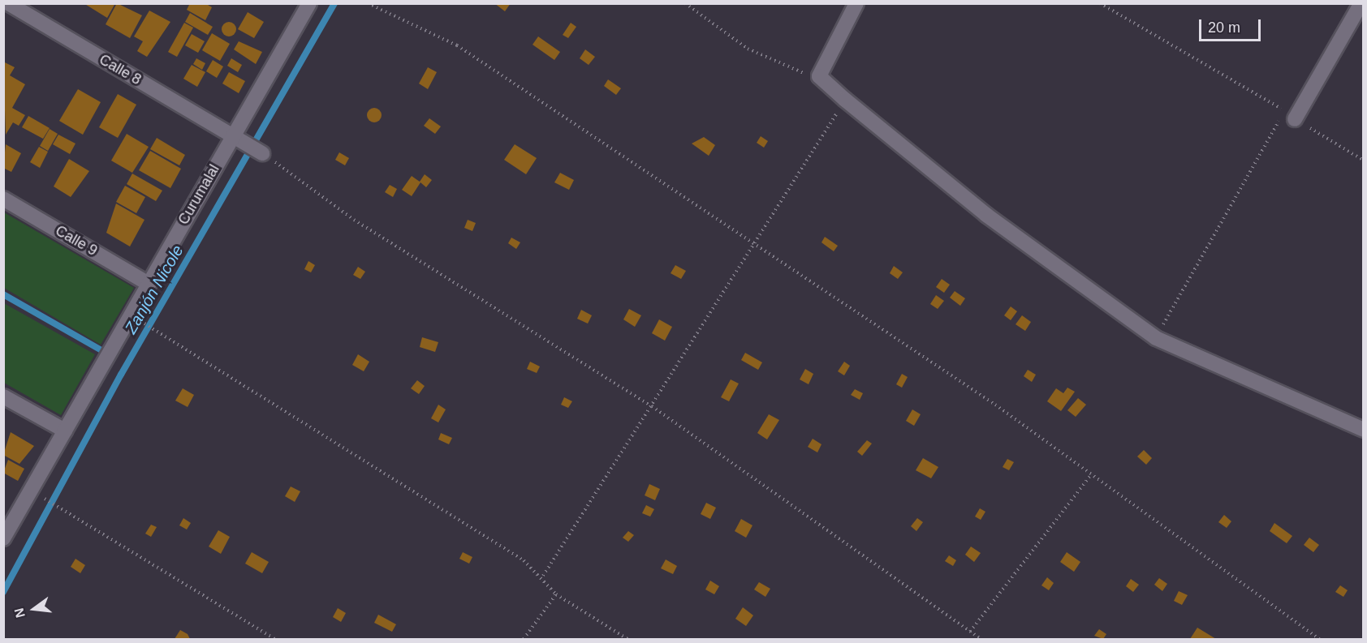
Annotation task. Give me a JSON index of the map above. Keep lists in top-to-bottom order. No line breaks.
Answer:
{"streets":{"street":["Calle 8","Curumalal","Calle 9"]},"crossings":[["Calle 8","Curumalal"],["Curumalal","Calle 9"]],"water":["Zanjón Nicole"],"scale_bar":"20 m","north":"left"}
